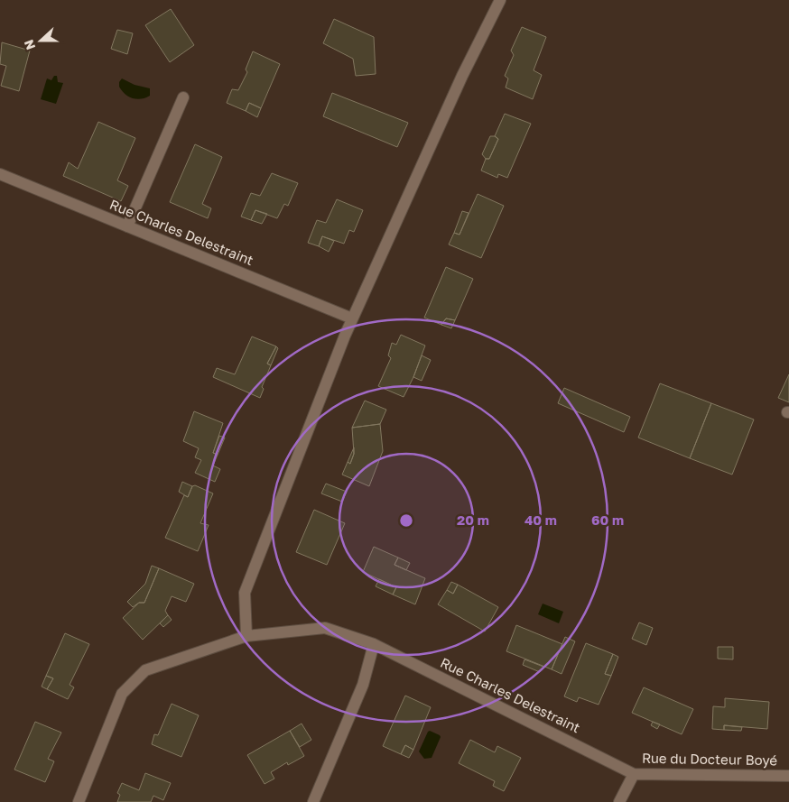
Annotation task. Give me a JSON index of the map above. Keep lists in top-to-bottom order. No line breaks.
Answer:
{"streets":{"street":["Rue Charles Delestraint","Rue du Docteur Boyé"]},"crossings":[["Rue Charles Delestraint","Rue du Docteur Boyé"]],"north":"left","rings":["20 m","40 m","60 m"]}
